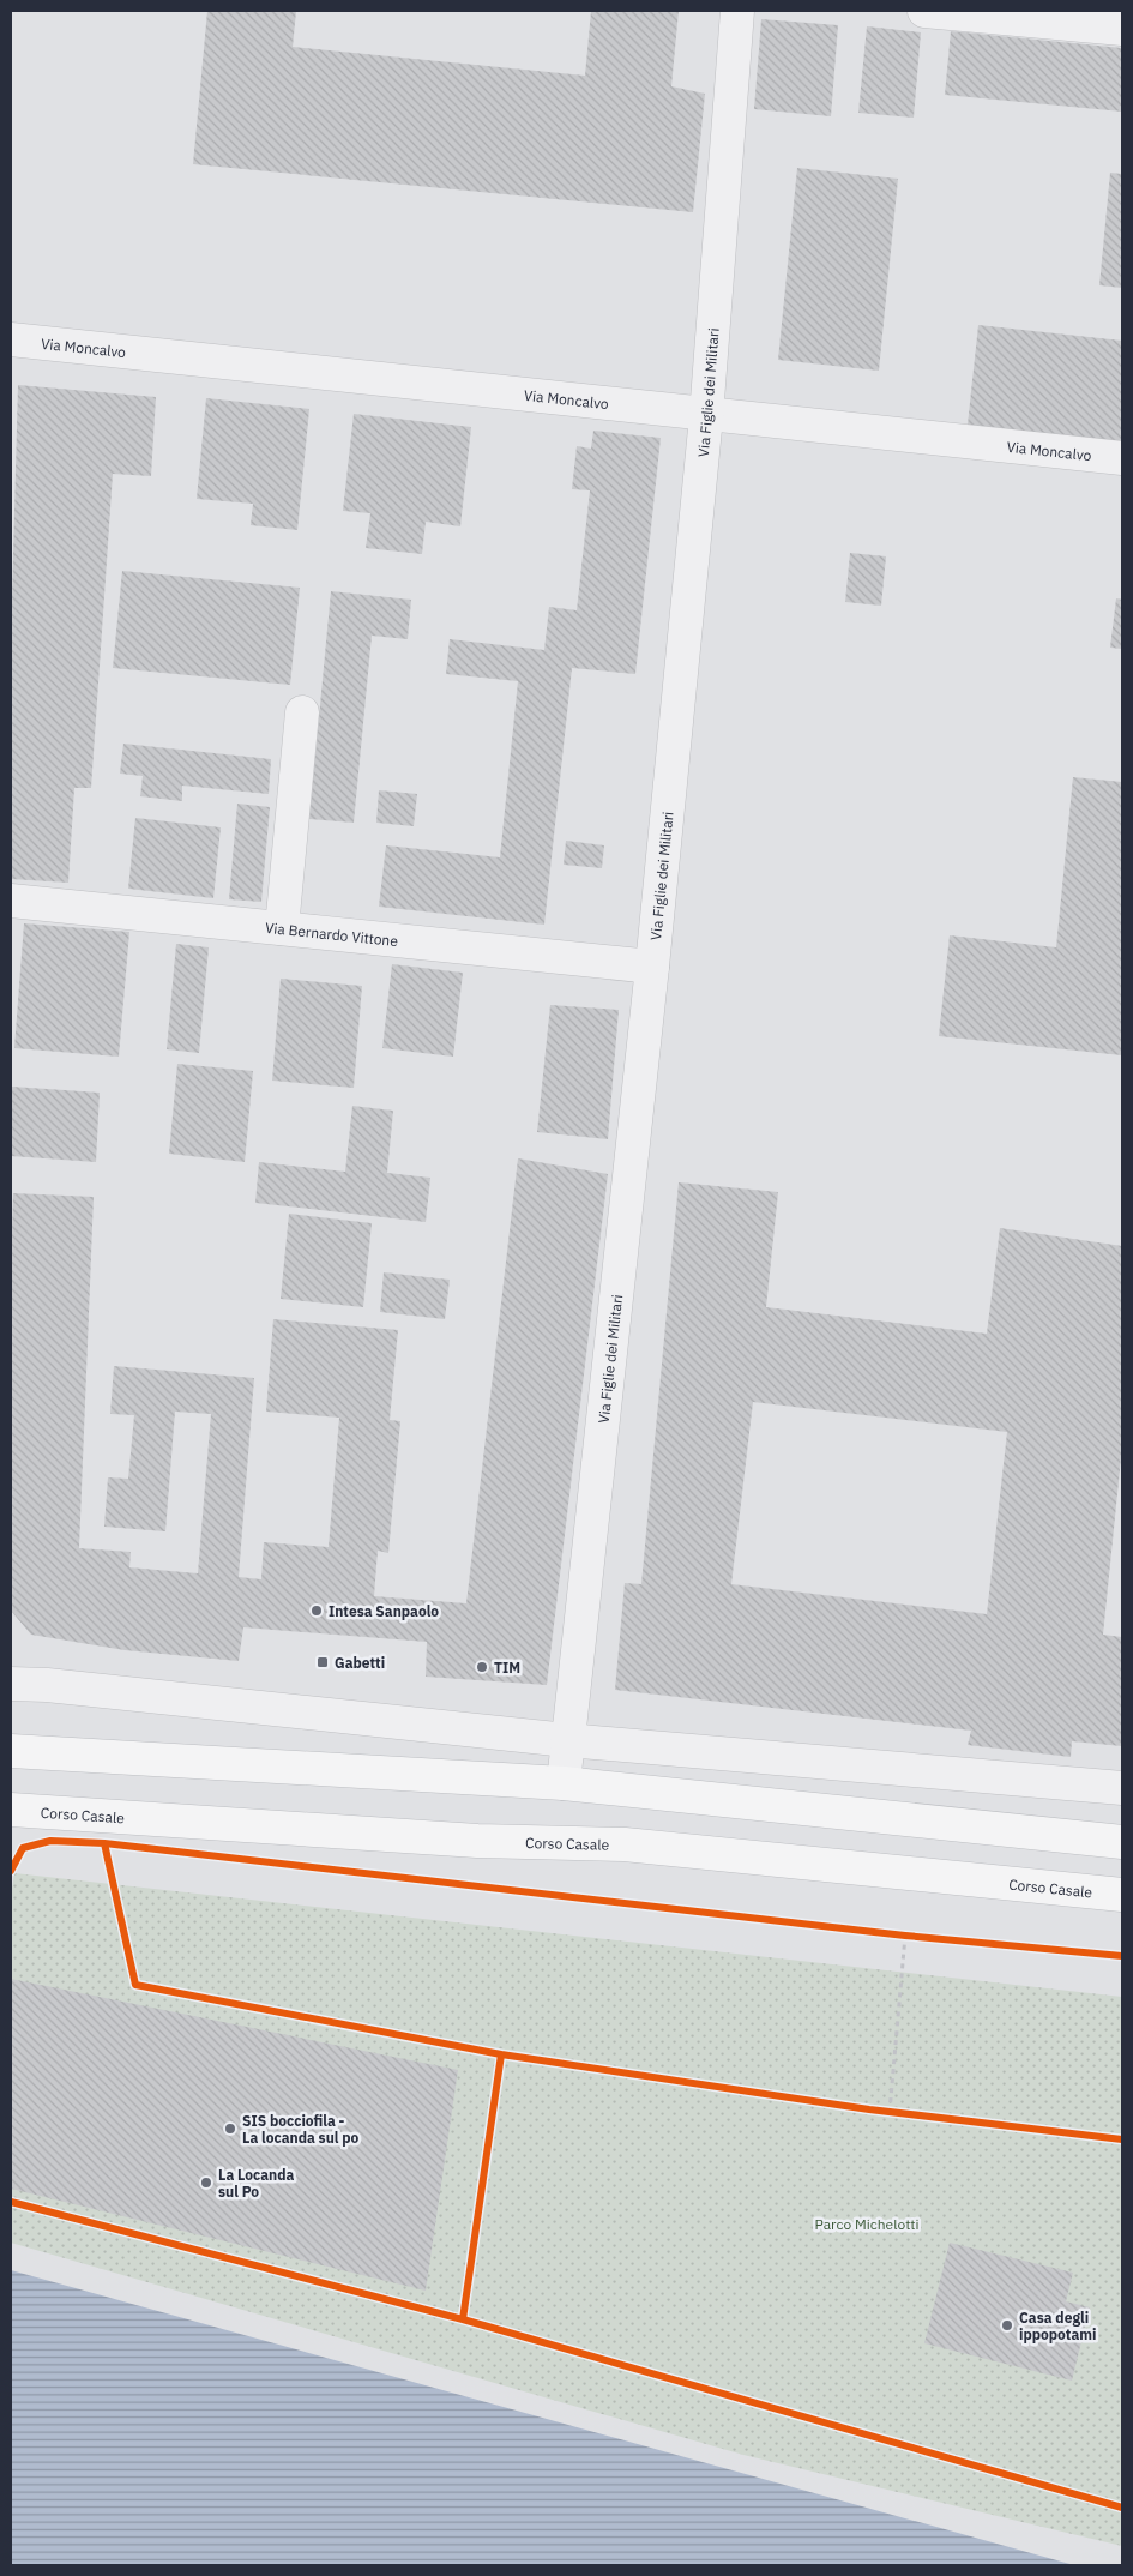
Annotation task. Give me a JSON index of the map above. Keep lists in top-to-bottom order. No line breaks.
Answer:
{"streets":{"main road":["Corso Casale"],"street":["Via Moncalvo","Via Figlie dei Militari","Via Bernardo Vittone"]},"crossings":[["Via Moncalvo","Via Figlie dei Militari"],["Via Figlie dei Militari","Via Bernardo Vittone"]],"parks":["Parco Michelotti"],"places":{"other":["Intesa Sanpaolo","TIM","SIS bocciofila - La locanda sul po","La Locanda sul Po","Casa degli ippopotami"],"transit":["Gabetti"]}}
